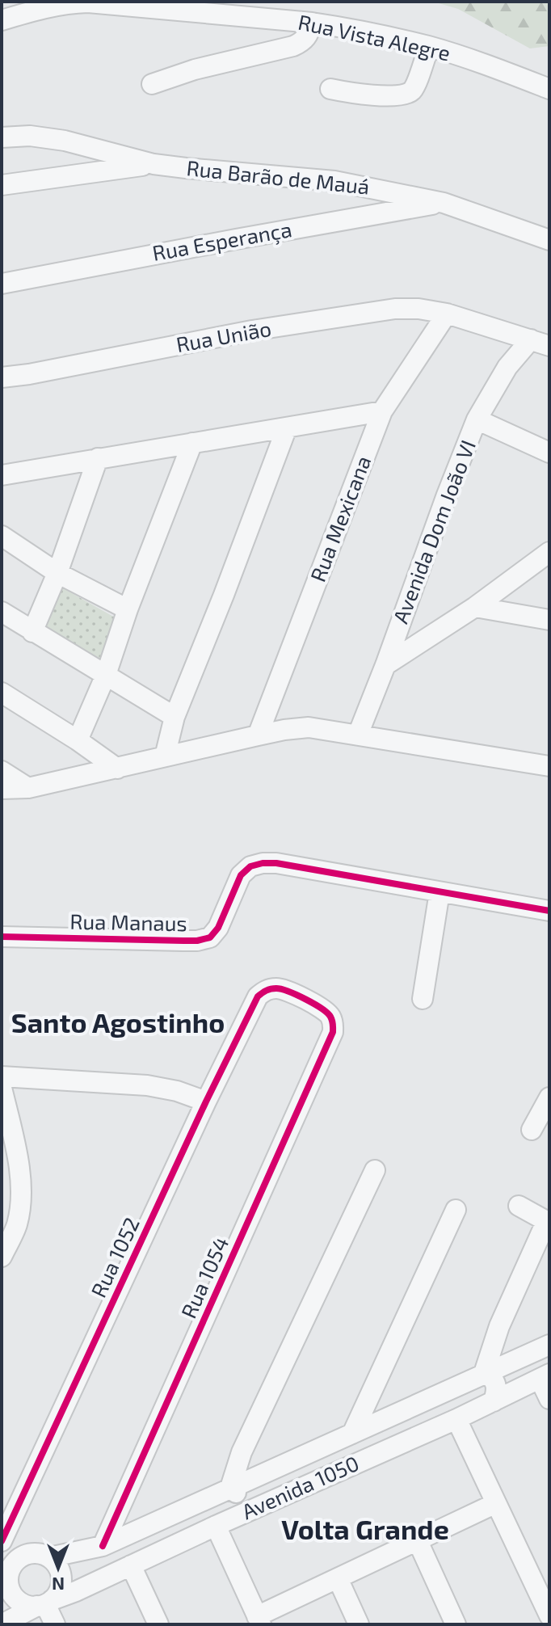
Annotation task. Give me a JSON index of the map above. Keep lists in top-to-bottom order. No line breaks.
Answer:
{"streets":{"street":["Rua Vista Alegre","Rua Barão de Mauá","Rua Esperança","Rua União","Rua Mexicana","Avenida Dom João VI","Rua Manaus","Rua 1052","Rua 1054","Avenida 1050"]},"crossings":[["Rua Barão de Mauá","Rua Esperança"],["Rua União","Rua Mexicana"],["Rua União","Avenida Dom João VI"],["Rua 1052","Rua 1054"],["Rua 1054","Avenida 1050"]],"districts":["Santo Agostinho","Volta Grande"],"north":"bottom"}
